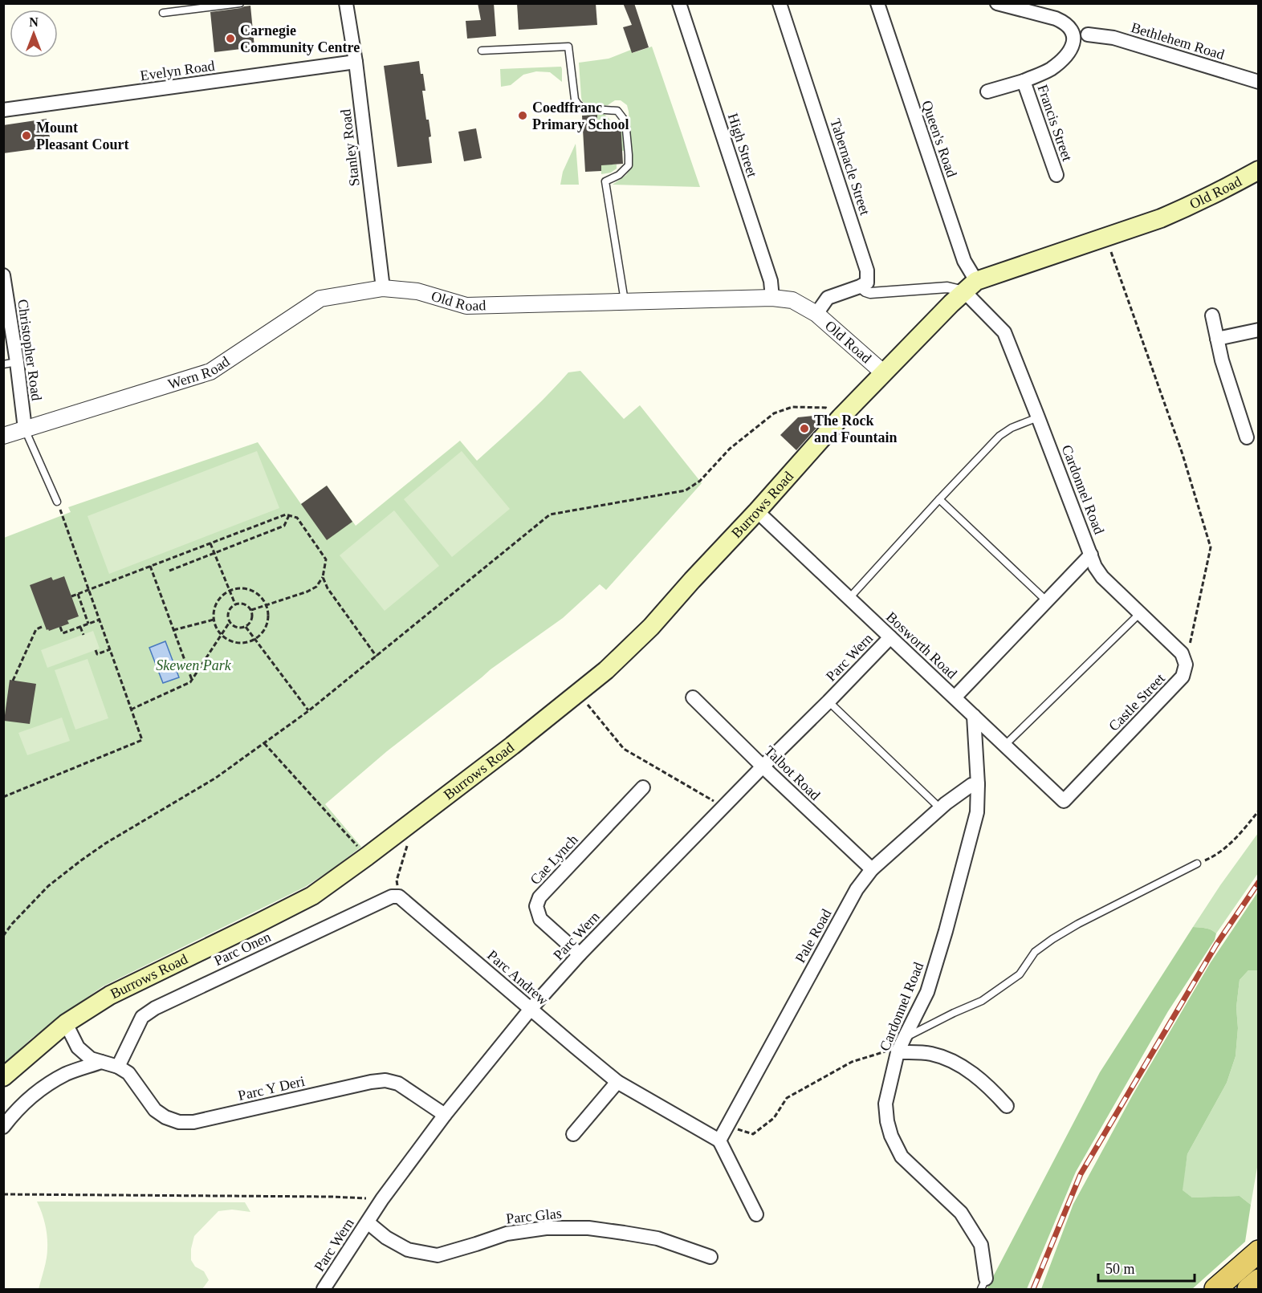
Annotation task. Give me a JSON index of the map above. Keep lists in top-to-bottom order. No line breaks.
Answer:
{"streets":{"main road":["Old Road","Burrows Road"],"street":["Bethlehem Road","Evelyn Road","Francis Street","Queen's Road","High Street","Stanley Road","Tabernacle Street","Christopher Road","Wern Road","Cardonnel Road","Bosworth Road","Parc Wern","Castle Street","Talbot Road","Cae Lynch","Pale Road","Parc Onen","Parc Andrew","Parc Y Deri","Parc Glas"]},"crossings":[["Evelyn Road","Stanley Road"],["Queen's Road","Old Road"],["Queen's Road","Cardonnel Road"],["High Street","Old Road"],["Stanley Road","Old Road"],["Stanley Road","Wern Road"],["Old Road","Wern Road"],["Old Road","Cardonnel Road"],["Old Road","Burrows Road"],["Christopher Road","Wern Road"],["Cardonnel Road","Bosworth Road"],["Cardonnel Road","Pale Road"],["Burrows Road","Bosworth Road"],["Bosworth Road","Parc Wern"],["Bosworth Road","Castle Street"],["Parc Wern","Talbot Road"],["Parc Wern","Cae Lynch"],["Parc Wern","Parc Andrew"],["Parc Wern","Parc Y Deri"],["Parc Wern","Parc Glas"],["Talbot Road","Pale Road"],["Parc Onen","Parc Andrew"],["Parc Onen","Parc Y Deri"]],"parks":["Skewen Park"],"places":["Carnegie Community Centre","Coedffranc Primary School","Mount Pleasant Court","The Rock and Fountain"],"scale_bar":"50 m","north":"top"}
